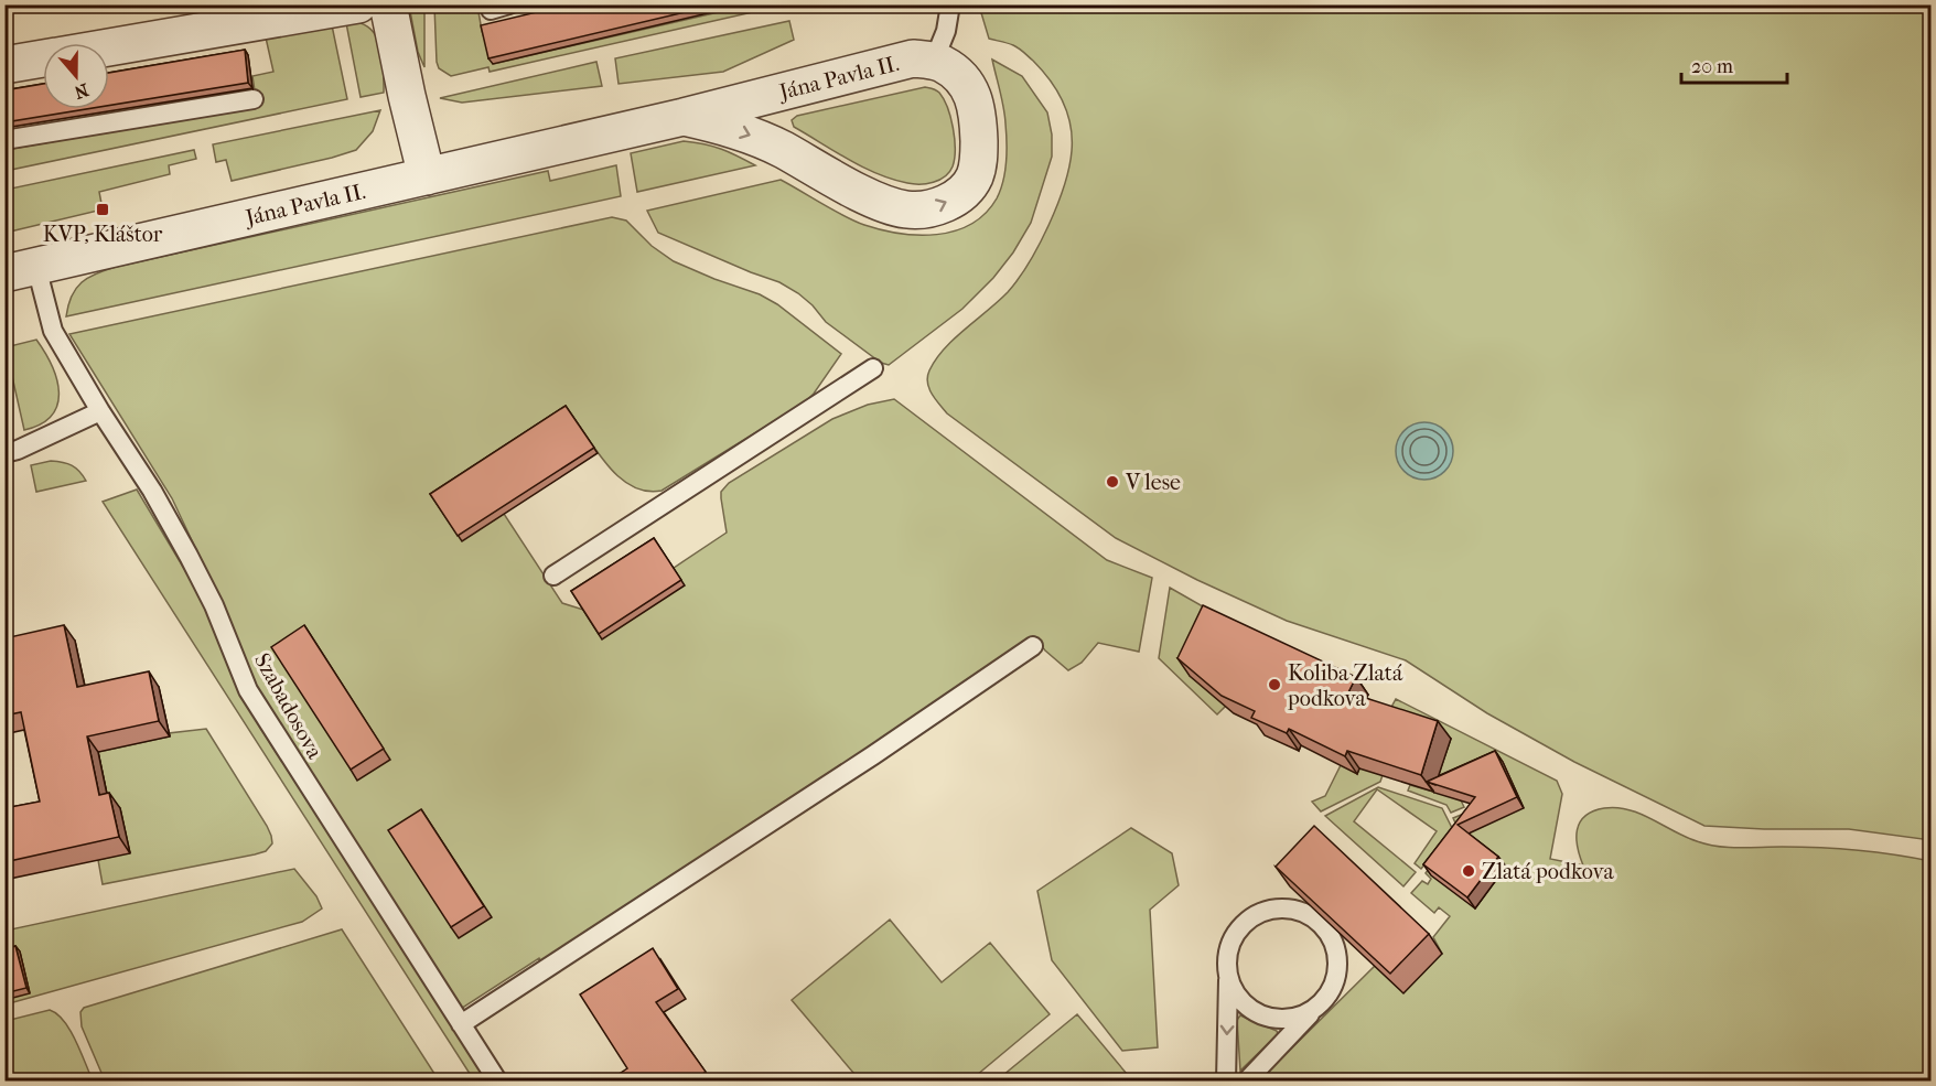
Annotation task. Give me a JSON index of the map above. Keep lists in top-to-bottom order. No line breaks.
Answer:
{"streets":{"street":["Jána Pavla II."],"lane":["Szabadosova"]},"crossings":[["Jána Pavla II.","Szabadosova"]],"places":{"transit":["KVP, Kláštor"],"other":["V lese","Koliba Zlatá podkova","Zlatá podkova"]},"scale_bar":"20 m","north":"bottom"}
